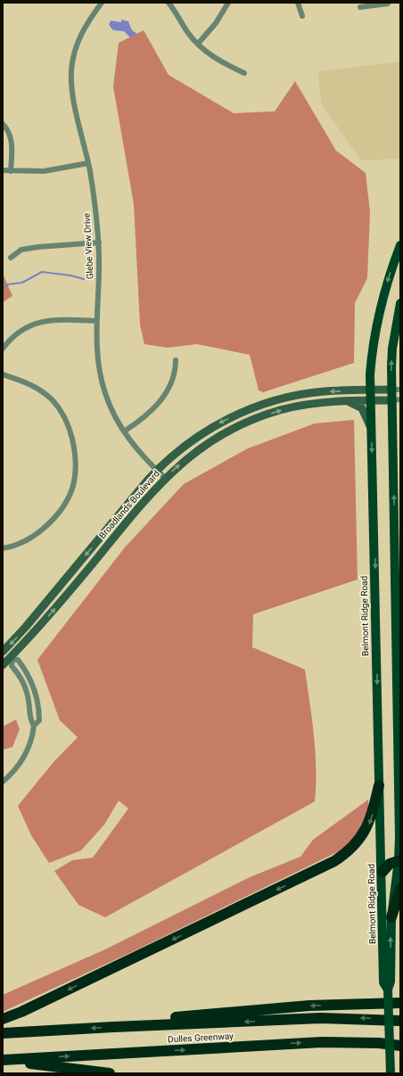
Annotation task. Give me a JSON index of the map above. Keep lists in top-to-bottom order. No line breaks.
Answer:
{"streets":{"highway":["Dulles Greenway"],"main road":["Broadlands Boulevard","Belmont Ridge Road"],"street":["Glebe View Drive"]},"crossings":[["Glebe View Drive","Broadlands Boulevard"],["Broadlands Boulevard","Belmont Ridge Road"]]}
